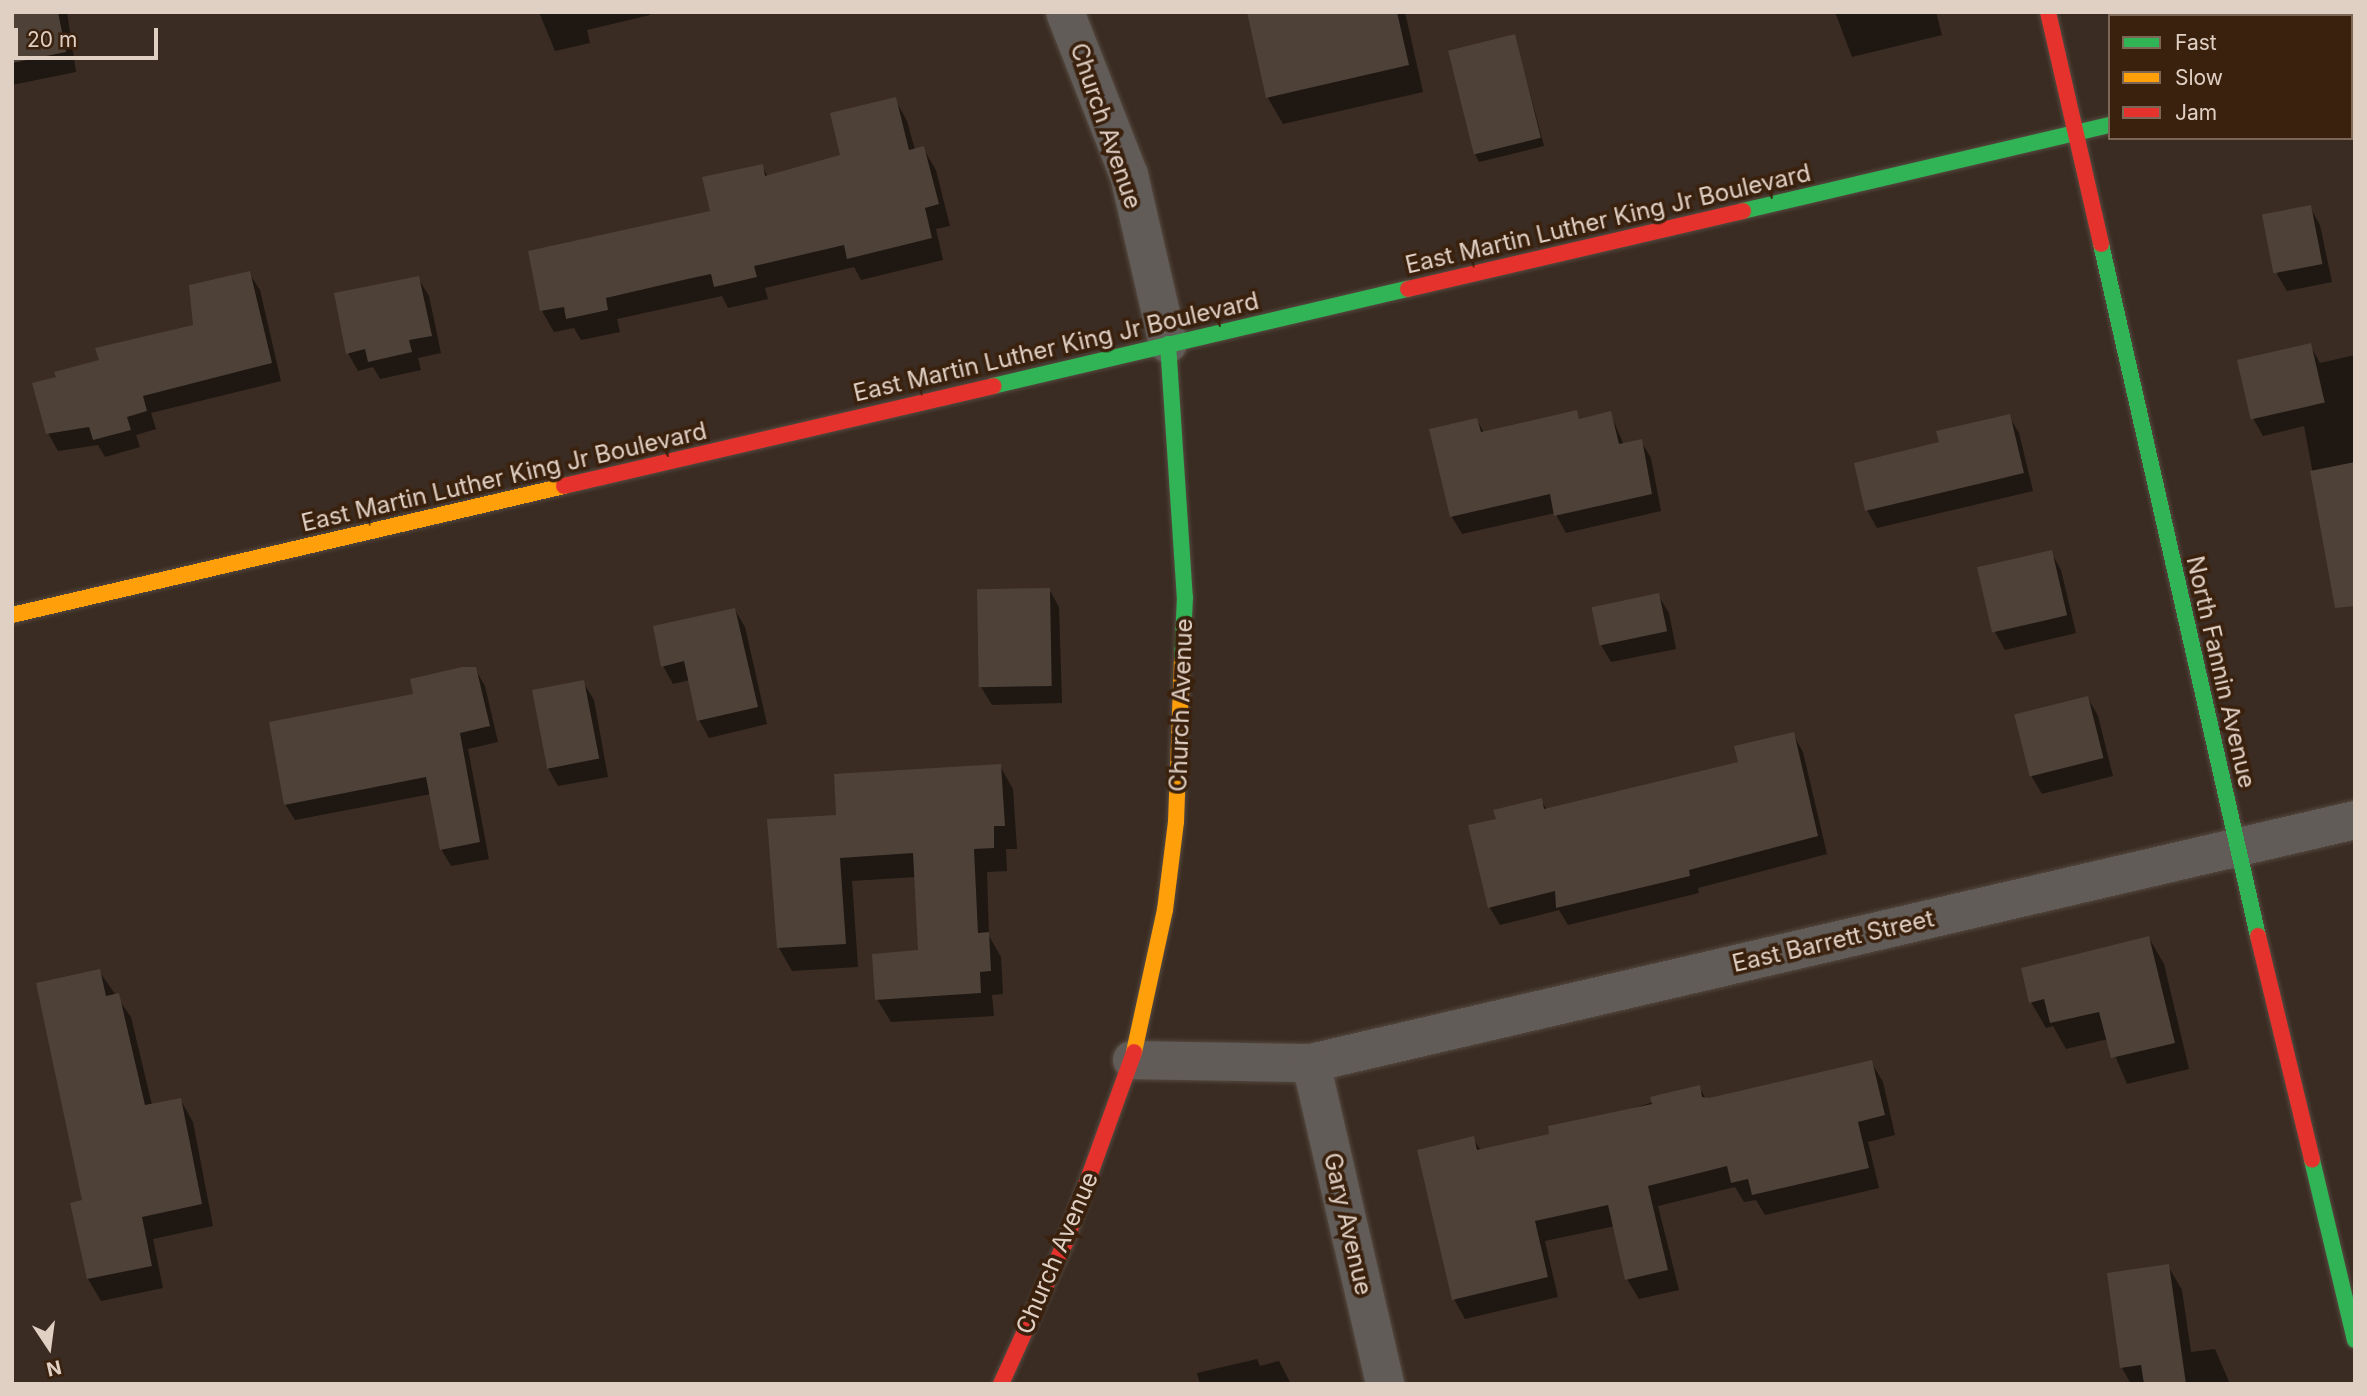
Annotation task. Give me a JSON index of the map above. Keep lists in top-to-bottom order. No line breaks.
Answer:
{"streets":{"main road":["Church Avenue","East Martin Luther King Jr Boulevard","North Fannin Avenue"],"street":["East Barrett Street","Gary Avenue"]},"crossings":[["Church Avenue","East Martin Luther King Jr Boulevard"],["Church Avenue","East Barrett Street"],["East Martin Luther King Jr Boulevard","North Fannin Avenue"],["North Fannin Avenue","East Barrett Street"],["East Barrett Street","Gary Avenue"]],"legend":["Fast","Slow","Jam"],"scale_bar":"20 m","north":"bottom"}
